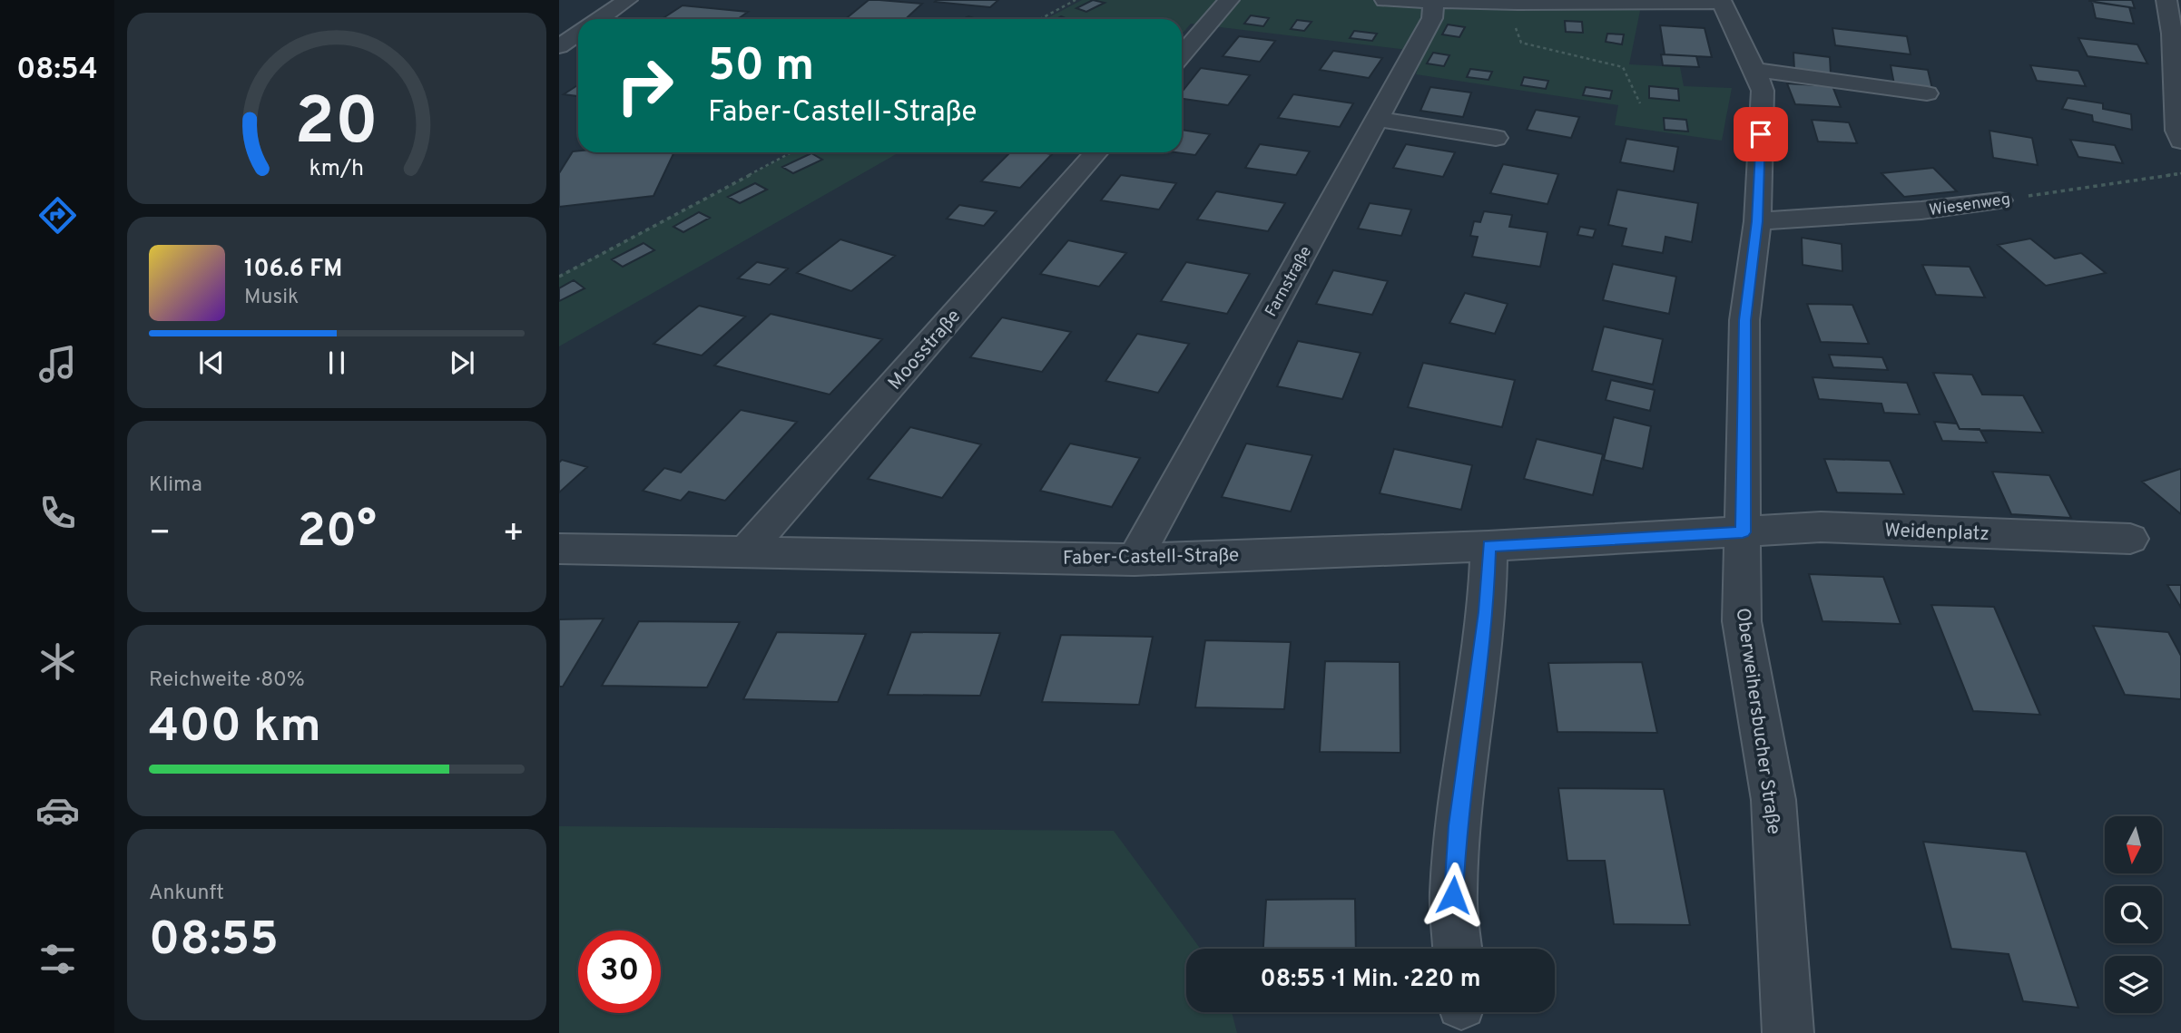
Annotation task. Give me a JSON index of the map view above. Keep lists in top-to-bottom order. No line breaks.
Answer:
{"streets":{"street":["Wiesenweg","Farnstraße","Moosstraße","Weidenplatz","Faber-Castell-Straße","Oberweihersbucher Straße"]},"crossings":[["Wiesenweg","Oberweihersbucher Straße"],["Farnstraße","Faber-Castell-Straße"],["Moosstraße","Faber-Castell-Straße"],["Weidenplatz","Faber-Castell-Straße"],["Weidenplatz","Oberweihersbucher Straße"],["Faber-Castell-Straße","Oberweihersbucher Straße"]],"north":"bottom","page":{"tabs":"08:54","turn":["50 m","Faber-Castell-Straße"],"song":["106.6 FM","Musik"],"tile":["Klima",["Reichweite · 80%","400 km"],["Ankunft","08:55"]],"heat":["−","20°","+"],"limit":"30","trip":"08:55 · 1 Min. · 220 m","gauge":["20","km/h"]}}
